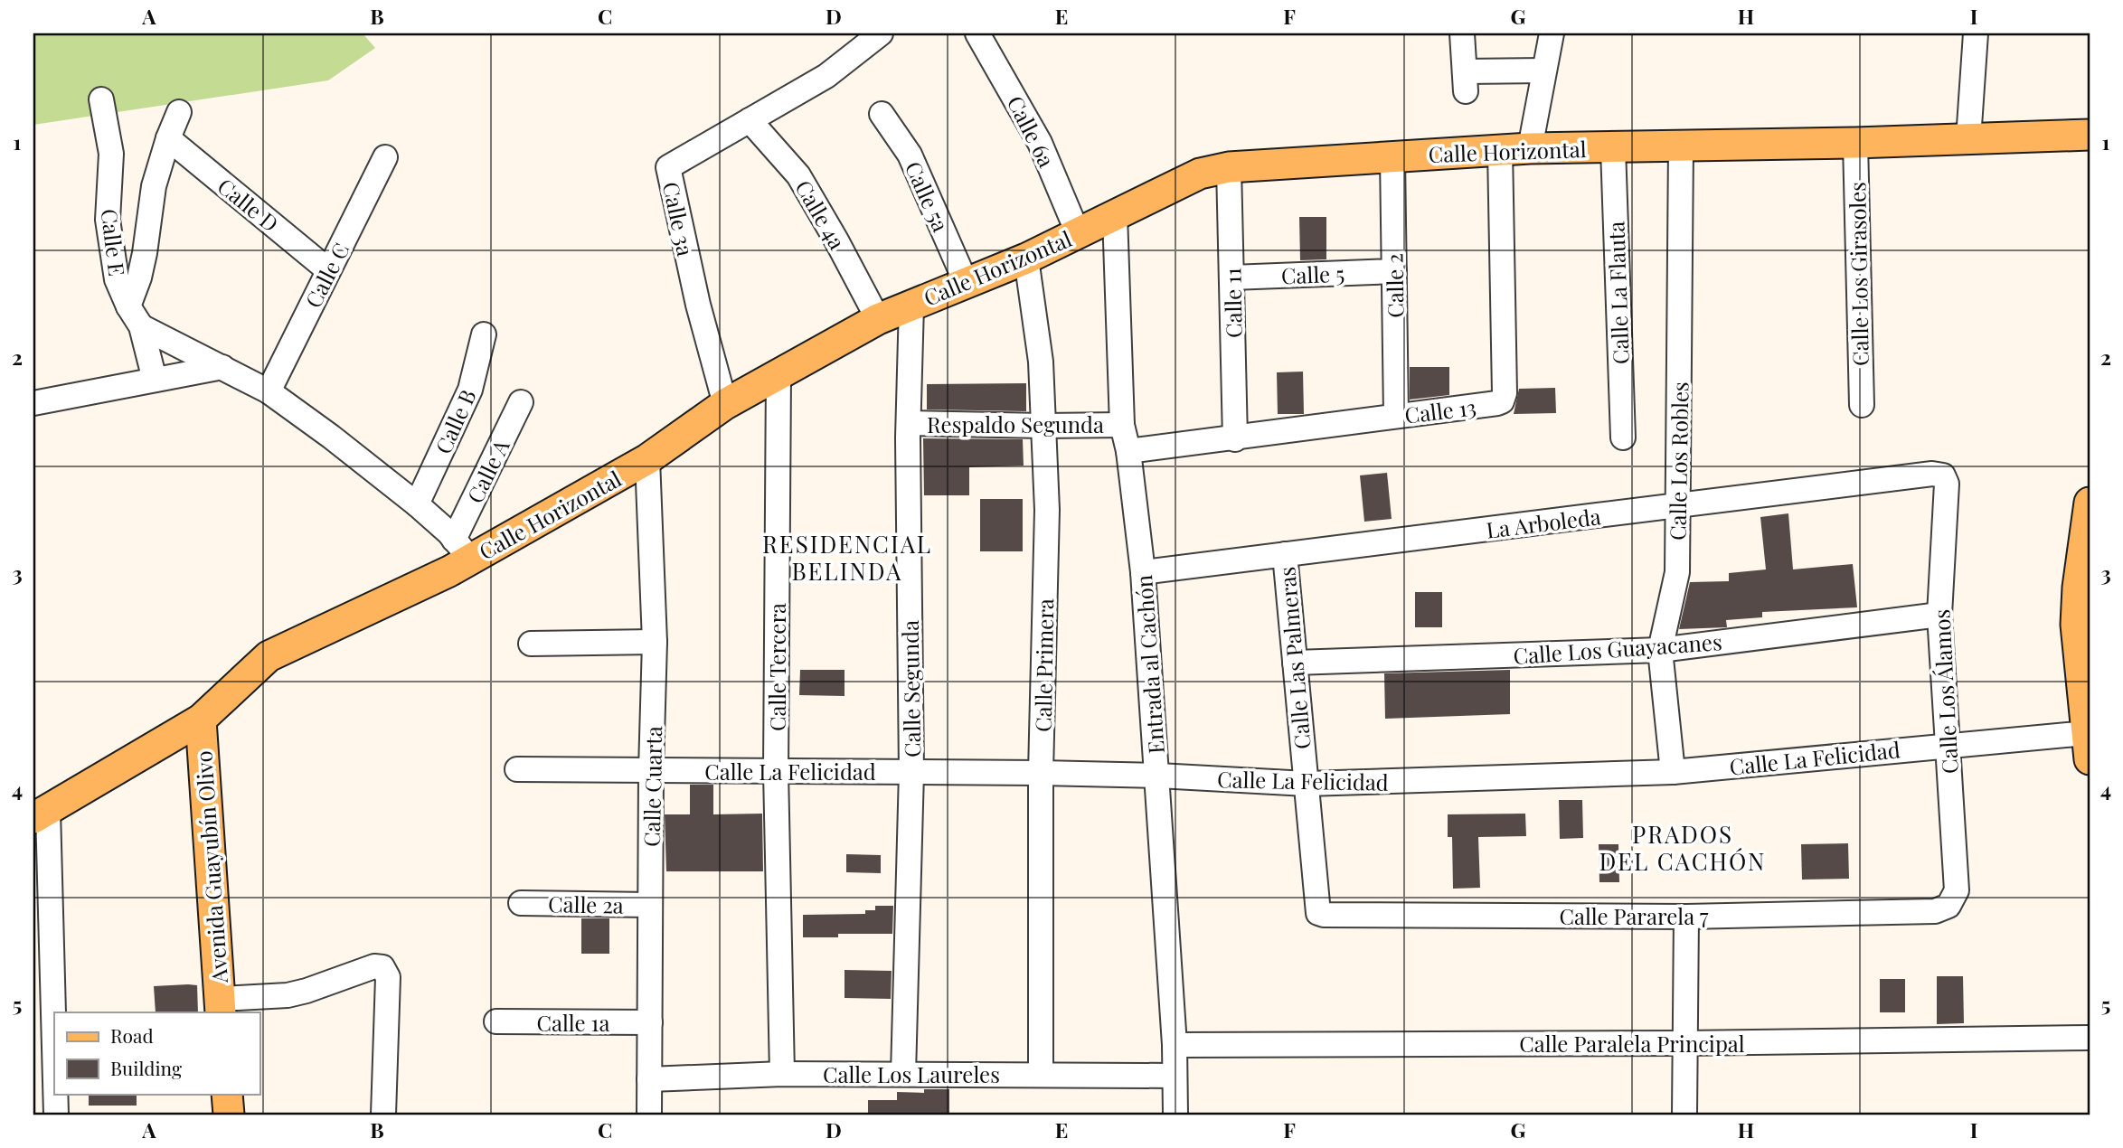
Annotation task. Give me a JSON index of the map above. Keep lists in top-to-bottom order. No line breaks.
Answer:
{"streets":{"main road":["Calle Horizontal","Avenida Guayubín Olivo"],"street":["Calle 6a","Calle 5a","Calle D","Calle 4a","Calle 3a","Calle E","Calle 5","Calle Los Girasoles","Calle C","Calle 2","Calle La Flauta","Calle 11","Calle 13","Calle B","Respaldo Segunda","Calle Los Robles","Calle A","La Arboleda","Calle Los Guayacanes","Calle Las Palmeras","Entrada al Cachón","Calle Primera","Calle Tercera","Calle Segunda","Calle Los Álamos","Calle La Felicidad","Calle Cuarta","Calle 2a","Calle Pararela 7","Calle 1a","Calle Paralela Principal","Calle Los Laureles"]},"crossings":[["Calle 6a","Calle Horizontal"],["Calle Horizontal","Calle 5a"],["Calle Horizontal","Calle 4a"],["Calle Horizontal","Calle 3a"],["Calle Horizontal","Calle Los Girasoles"],["Calle Horizontal","Calle 2"],["Calle Horizontal","Calle La Flauta"],["Calle Horizontal","Calle 11"],["Calle Horizontal","Calle 13"],["Calle Horizontal","Calle Los Robles"],["Calle Horizontal","Calle A"],["Calle Horizontal","Entrada al Cachón"],["Calle Horizontal","Calle Primera"],["Calle Horizontal","Calle Tercera"],["Calle Horizontal","Calle Segunda"],["Calle Horizontal","Calle Cuarta"],["Calle Horizontal","Avenida Guayubín Olivo"],["Calle D","Calle C"],["Calle 4a","Calle 3a"],["Calle 5","Calle 2"],["Calle 5","Calle 11"],["Calle 2","Calle 13"],["Calle 11","Calle 13"],["Calle 13","Entrada al Cachón"],["Respaldo Segunda","Entrada al Cachón"],["Respaldo Segunda","Calle Primera"],["Respaldo Segunda","Calle Segunda"],["Calle Los Robles","La Arboleda"],["Calle Los Robles","Calle Los Guayacanes"],["Calle Los Robles","Calle La Felicidad"],["La Arboleda","Calle Las Palmeras"],["La Arboleda","Entrada al Cachón"],["La Arboleda","Calle Los Álamos"],["Calle Los Guayacanes","Calle Las Palmeras"],["Calle Los Guayacanes","Calle Los Álamos"],["Calle Las Palmeras","Calle La Felicidad"],["Calle Las Palmeras","Calle Pararela 7"],["Entrada al Cachón","Calle La Felicidad"],["Entrada al Cachón","Calle Paralela Principal"],["Entrada al Cachón","Calle Los Laureles"],["Calle Primera","Calle La Felicidad"],["Calle Primera","Calle Los Laureles"],["Calle Tercera","Calle La Felicidad"],["Calle Tercera","Calle Los Laureles"],["Calle Segunda","Calle La Felicidad"],["Calle Segunda","Calle Los Laureles"],["Calle Los Álamos","Calle La Felicidad"],["Calle Los Álamos","Calle Pararela 7"],["Calle La Felicidad","Calle Cuarta"],["Calle Cuarta","Calle 2a"],["Calle Cuarta","Calle 1a"],["Calle Cuarta","Calle Los Laureles"]],"districts":["RESIDENCIAL BELINDA","PRADOS DEL CACHÓN"],"legend":["Road","Building"],"grid":{"columns":["A","B","C","D","E","F","G","H","I"],"rows":["1","2","3","4","5"]}}
